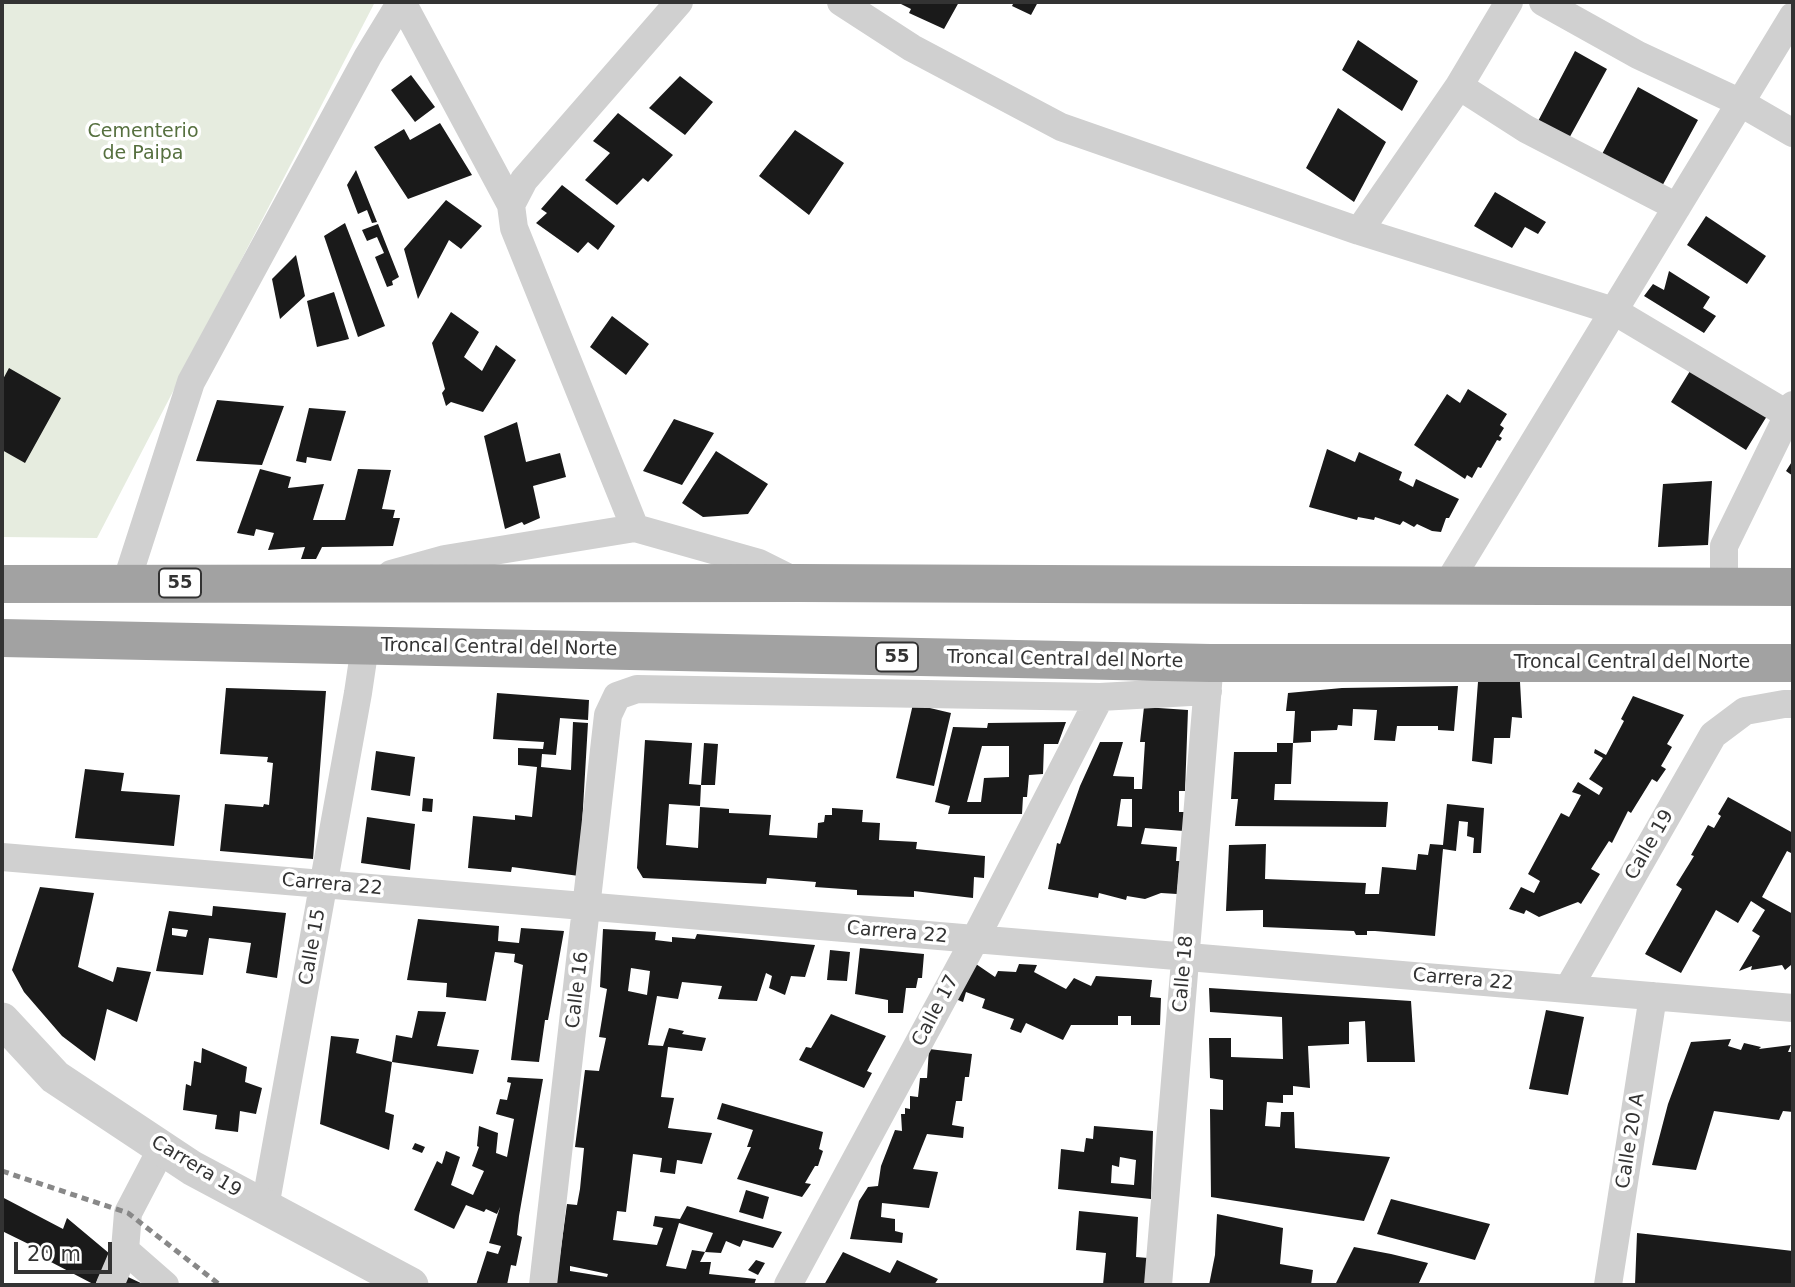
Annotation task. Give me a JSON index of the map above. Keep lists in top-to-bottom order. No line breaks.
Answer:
{"streets":{"highway":["55","Troncal Central del Norte"],"street":["Calle 19","Carrera 22","Calle 15","Calle 18","Calle 16","Calle 17","Calle 20 A","Carrera 19"]},"crossings":[["Troncal Central del Norte","Calle 15"],["Troncal Central del Norte","Calle 18"],["Calle 19","Carrera 22"],["Carrera 22","Calle 15"],["Carrera 22","Calle 18"],["Carrera 22","Calle 16"],["Carrera 22","Calle 17"],["Carrera 22","Calle 20 A"],["Calle 15","Carrera 19"],["Calle 16","Calle 17"]],"parks":["Cementerio de Paipa"],"scale_bar":"20 m"}
